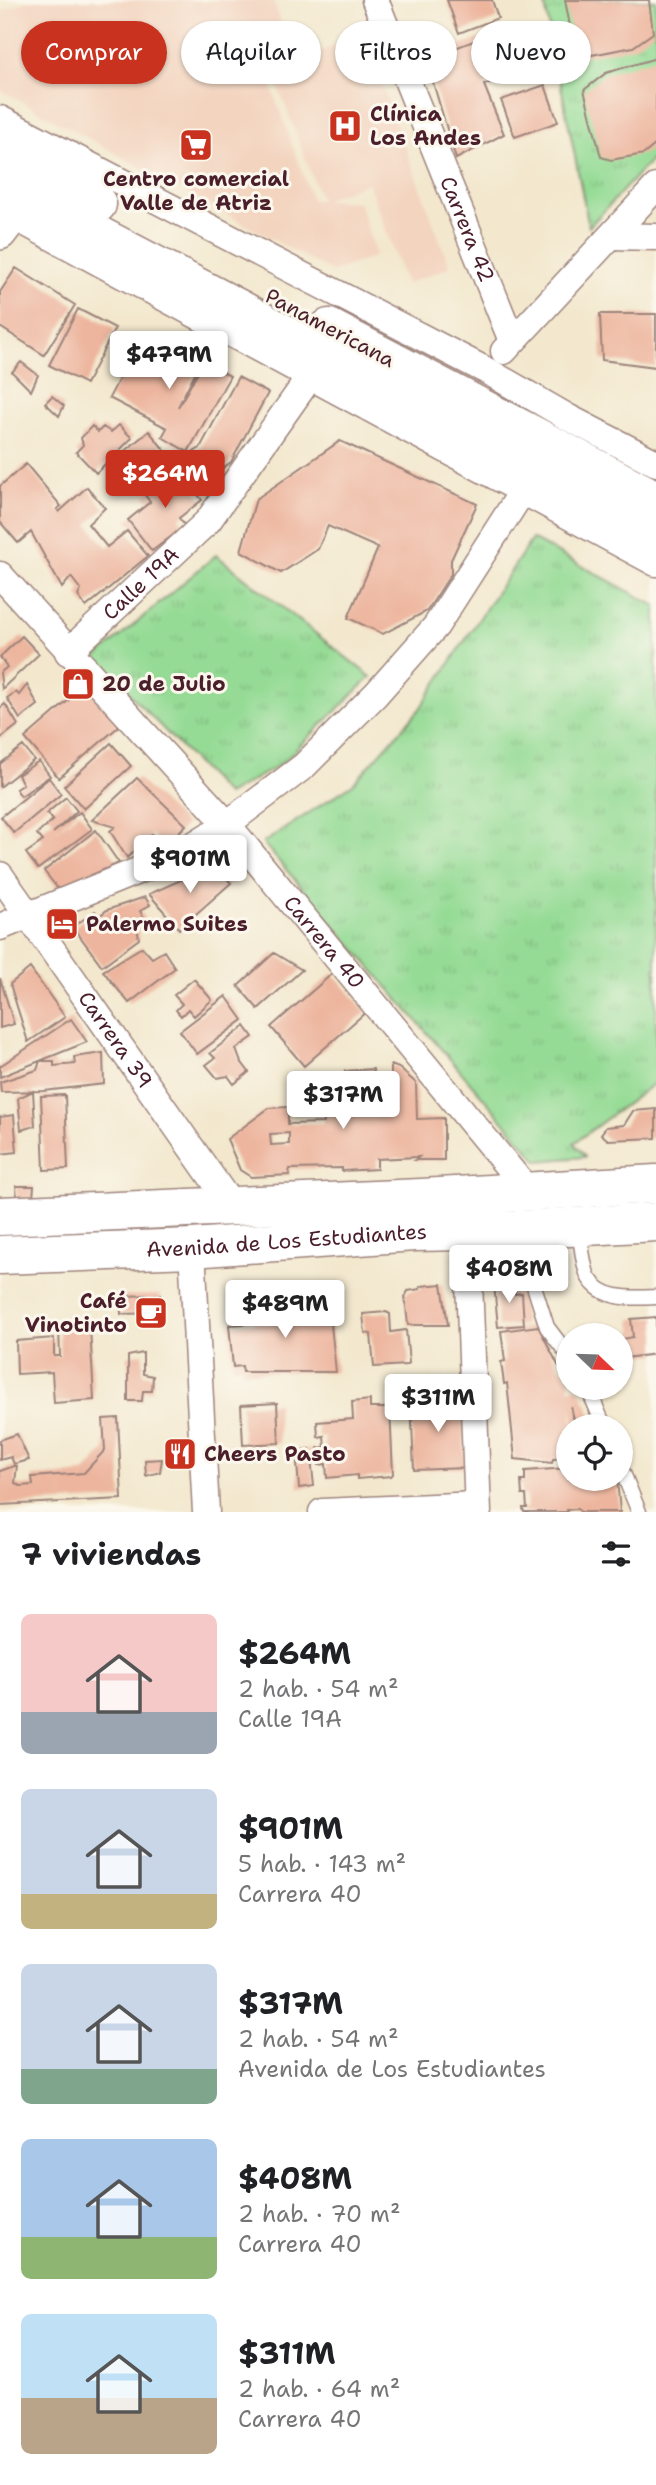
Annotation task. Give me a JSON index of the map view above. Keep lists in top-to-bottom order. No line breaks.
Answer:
{"streets":{"main road":["Panamericana","Avenida de Los Estudiantes"],"street":["Carrera 42","Calle 19A","Carrera 40","Carrera 39"]},"crossings":[["Calle 19A","Carrera 40"],["Carrera 40","Avenida de Los Estudiantes"],["Carrera 39","Avenida de Los Estudiantes"]],"places":{"hospital":["Clínica Los Andes"],"supermarket":["Centro comercial Valle de Atriz"],"shop":["20 de Julio"],"hotel":["Palermo Suites"],"cafe":["Café Vinotinto"],"restaurant":["Cheers Pasto"]},"north":"bottom right","page":{"chip":["Comprar","Alquilar","Filtros","Nuevo"],"price":["$479M","$264M","$901M","$317M","$408M","$489M","$311M"],"heading":"7 viviendas","list":[{"name":"$264M","note":"2 hab. · 54 m² · Calle 19A"},{"name":"$901M","note":"5 hab. · 143 m² · Carrera 40"},{"name":"$317M","note":"2 hab. · 54 m² · Avenida de Los Estudiantes"},{"name":"$408M","note":"2 hab. · 70 m² · Carrera 40"},{"name":"$311M","note":"2 hab. · 64 m² · Carrera 40"}]}}
